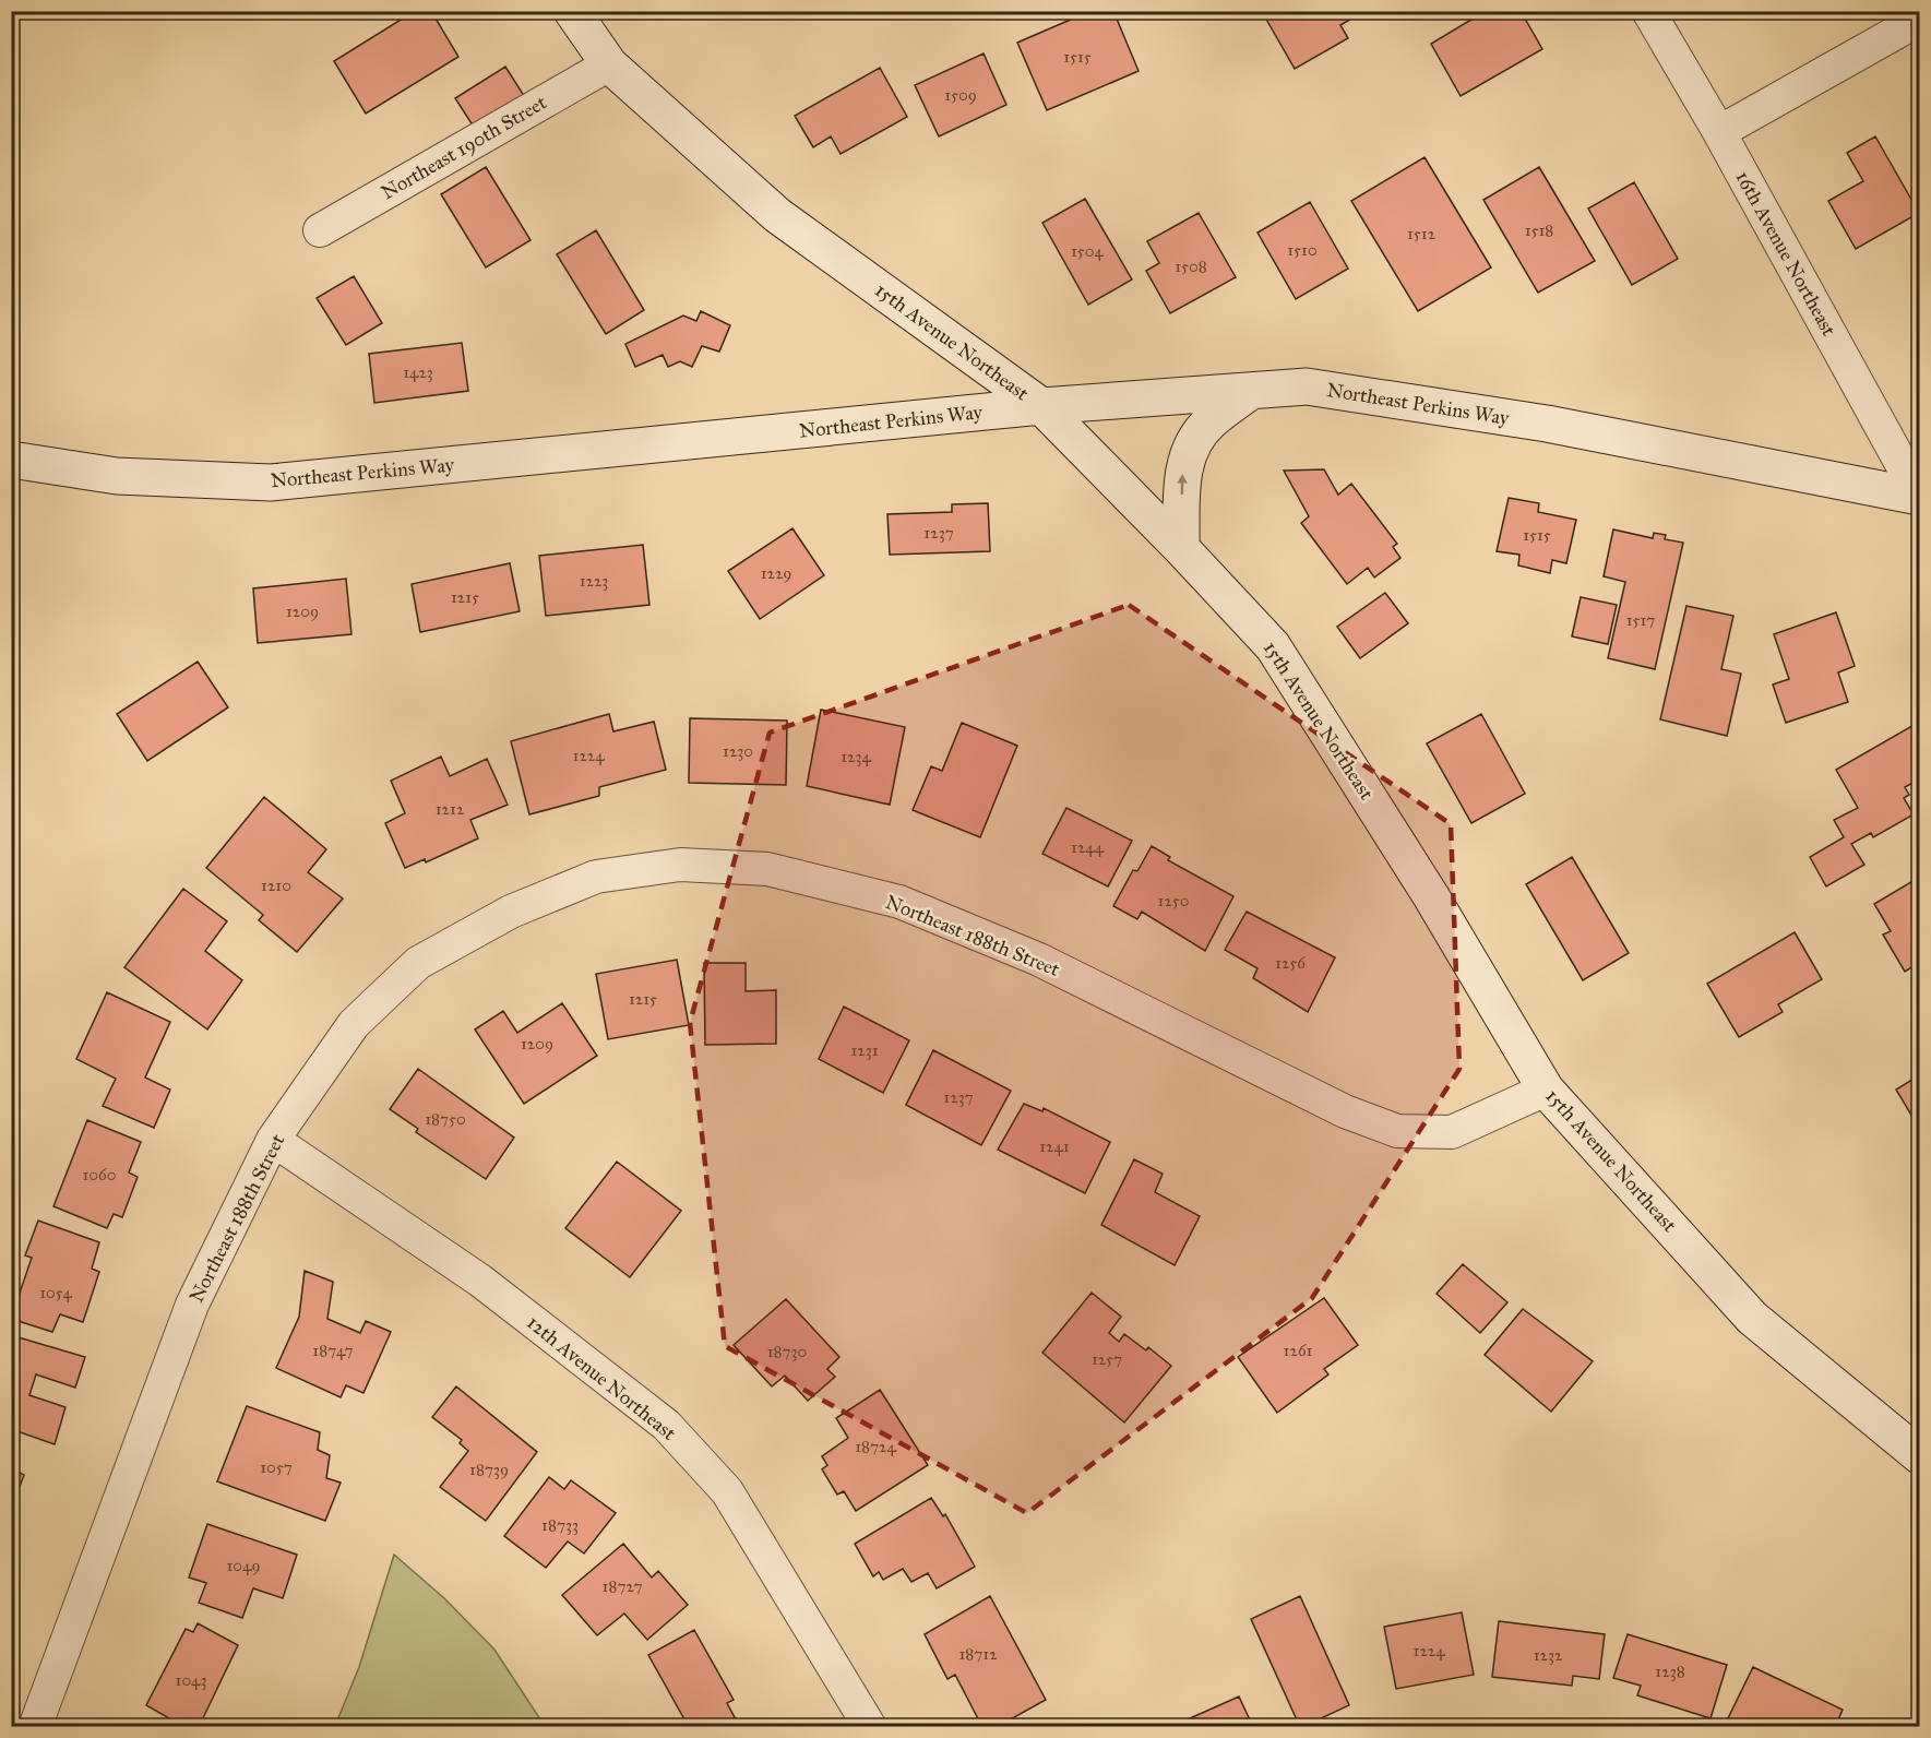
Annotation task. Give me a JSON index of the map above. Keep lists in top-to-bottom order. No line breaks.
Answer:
{"streets":{"main road":["15th Avenue Northeast","Northeast Perkins Way"],"street":["Northeast 190th Street","16th Avenue Northeast","Northeast 188th Street","12th Avenue Northeast"]},"crossings":[["Northeast 190th Street","15th Avenue Northeast"],["16th Avenue Northeast","Northeast Perkins Way"],["15th Avenue Northeast","Northeast Perkins Way"],["15th Avenue Northeast","Northeast 188th Street"],["Northeast 188th Street","12th Avenue Northeast"]],"house_numbers":["1515","1509","1518","1512","1510","1504","1508","1423","1237","1515","1229","1223","1215","1209","1517","1230","1224","1234","1212","1244","1210","1250","1256","1215","1209","1231","1237","18750","1241","1060","1054","18747","1261","18730","1257","18724","1057","18739","18733","1049","18727","1224","18712","1232","1238","1043"]}
